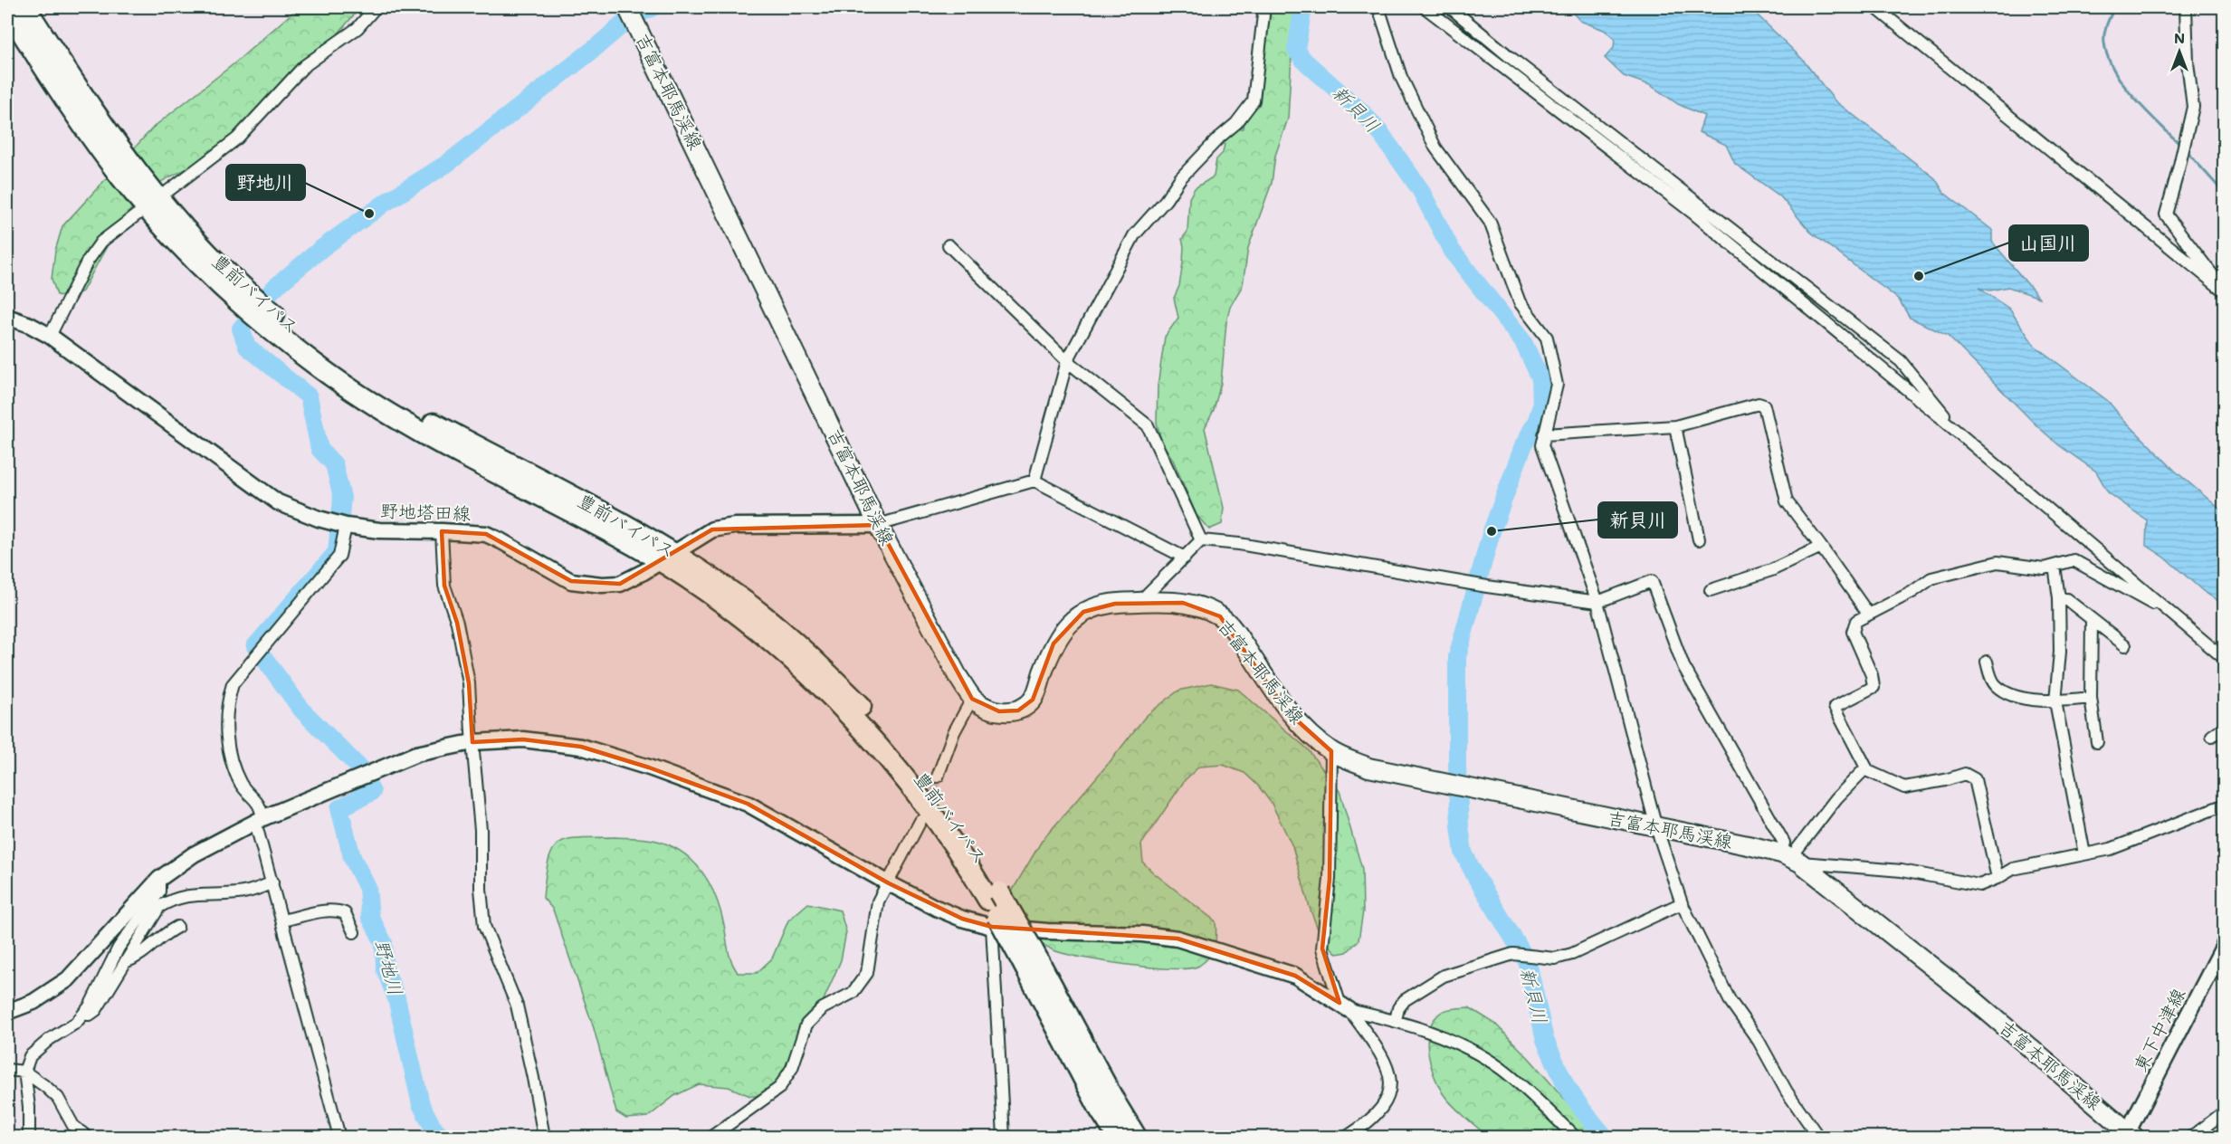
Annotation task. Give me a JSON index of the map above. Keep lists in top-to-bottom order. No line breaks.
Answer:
{"streets":{"highway":["豊前バイパス"],"main road":["吉富本耶馬渓線"],"street":["野地塔田線","東下中津線"]},"crossings":[["吉富本耶馬渓線","野地塔田線"],["吉富本耶馬渓線","東下中津線"],["豊前バイパス","野地塔田線"]],"water":["新貝川","野地川"],"places":["野地川","山国川","新貝川"],"north":"top"}
